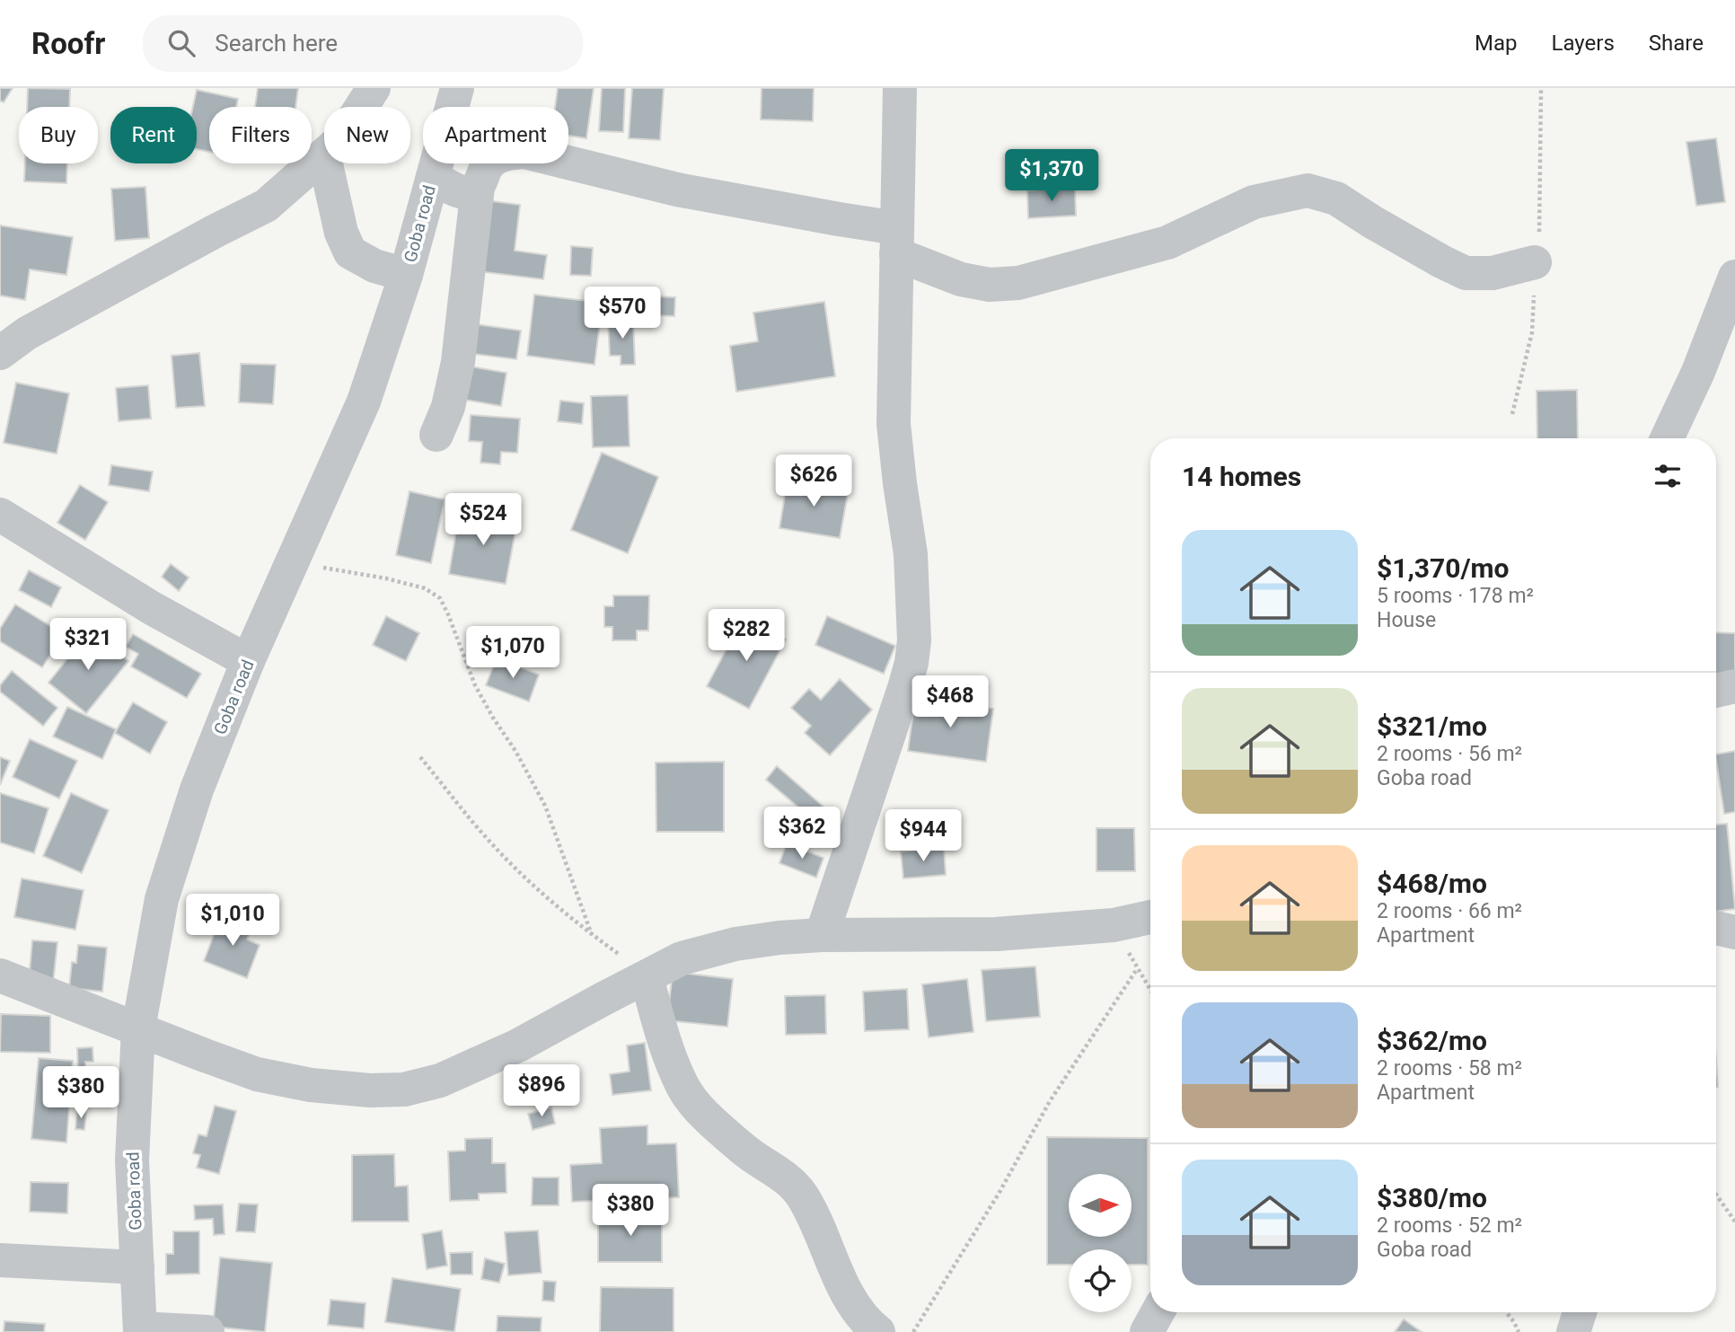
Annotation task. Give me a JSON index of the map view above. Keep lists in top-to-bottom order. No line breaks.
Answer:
{"streets":{"street":["Goba road"]},"north":"right","page":{"header":"Roofr","search":"Search here","nav":["Map","Layers","Share"],"chip":["Buy","Rent","Filters","New","Apartment"],"price":["$1,370","$570","$626","$524","$282","$321","$1,070","$468","$362","$944","$1,010","$896","$380","$380"],"heading":"14 homes","list":[{"name":"$1,370/mo","note":"5 rooms · 178 m² · House"},{"name":"$321/mo","note":"2 rooms · 56 m² · Goba road"},{"name":"$468/mo","note":"2 rooms · 66 m² · Apartment"},{"name":"$362/mo","note":"2 rooms · 58 m² · Apartment"},{"name":"$380/mo","note":"2 rooms · 52 m² · Goba road"}]}}
